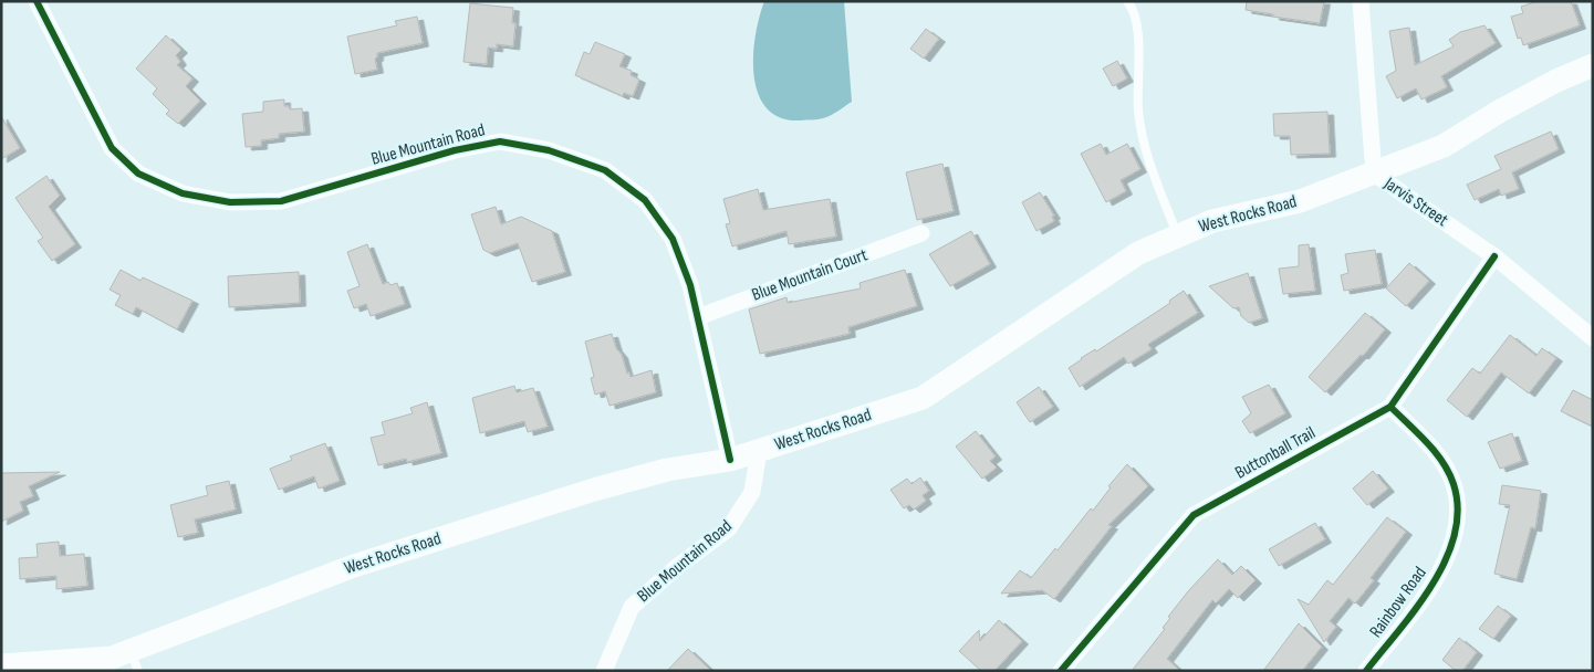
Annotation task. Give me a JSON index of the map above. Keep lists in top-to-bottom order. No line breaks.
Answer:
{"streets":{"main road":["West Rocks Road"],"street":["Blue Mountain Road","Jarvis Street","Blue Mountain Court","Buttonball Trail","Rainbow Road"]},"crossings":[["Blue Mountain Road","West Rocks Road"],["Blue Mountain Road","Blue Mountain Court"],["Jarvis Street","West Rocks Road"],["Jarvis Street","Buttonball Trail"],["Buttonball Trail","Rainbow Road"]]}
